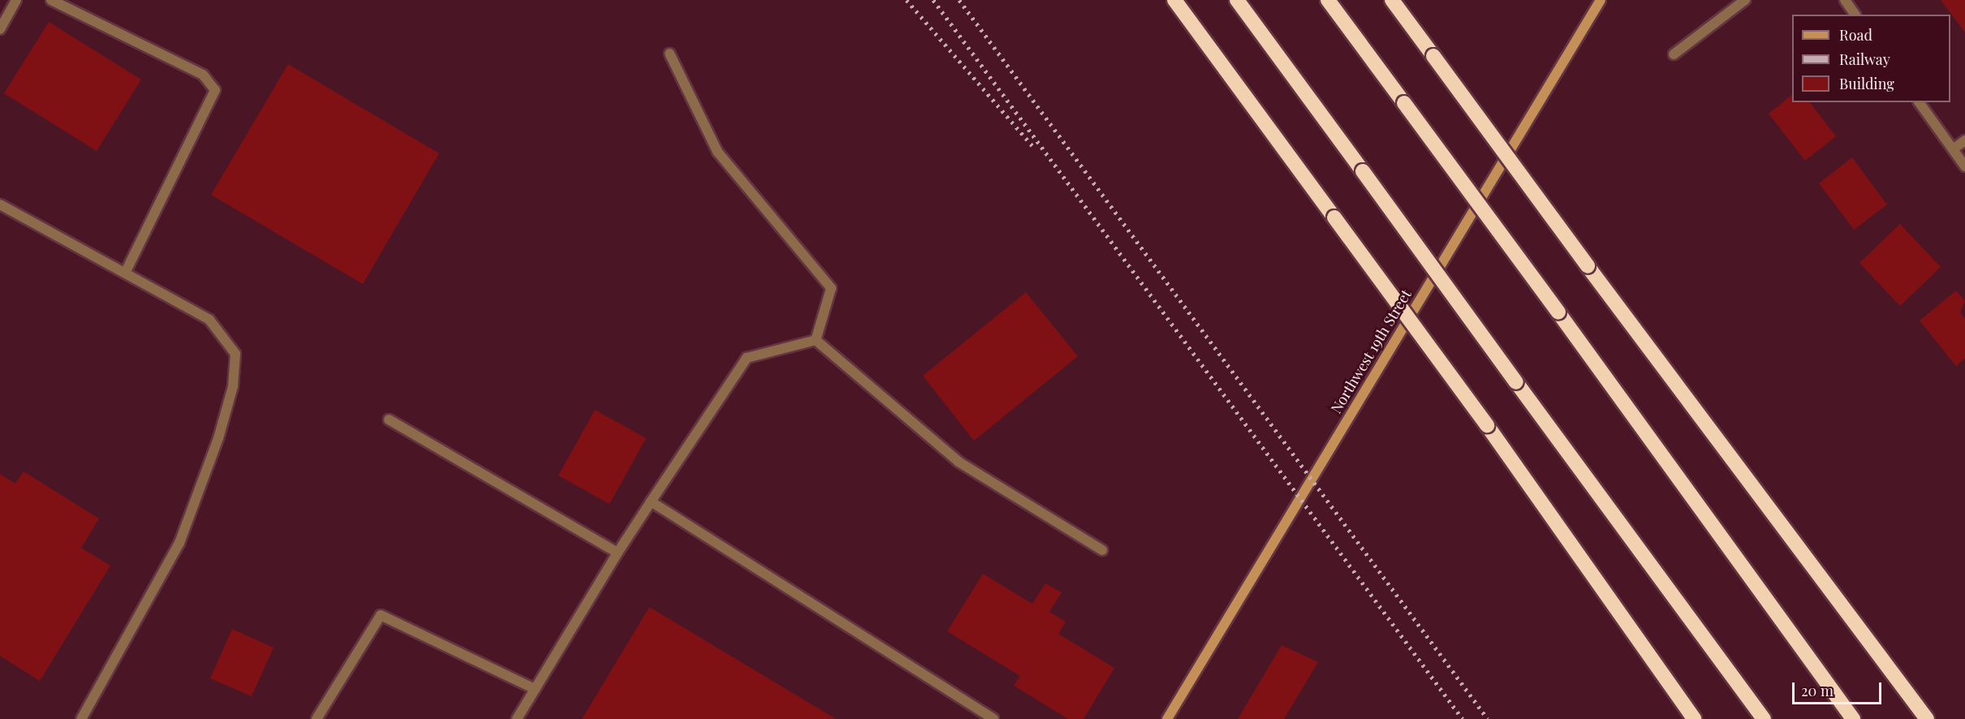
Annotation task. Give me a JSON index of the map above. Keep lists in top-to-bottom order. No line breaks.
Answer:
{"streets":{"street":["Northwest 19th Street"]},"legend":["Road","Railway","Building"],"scale_bar":"20 m"}
